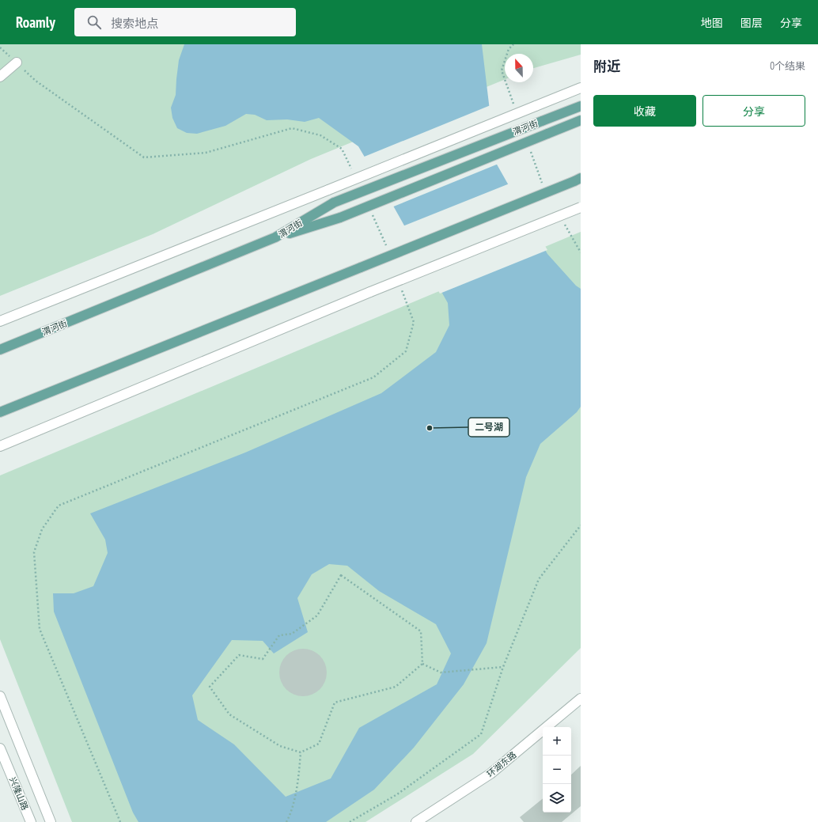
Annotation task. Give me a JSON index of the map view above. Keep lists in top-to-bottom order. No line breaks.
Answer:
{"streets":{"main road":["渭河街"],"street":["环湖东路","兴隆山路"]},"places":["二号湖"],"north":"top","page":{"header":"Roamly","search":"搜索地点","nav":["地图","图层","分享"],"heading":["附近","0个结果"],"buttons":["收藏","分享"],"map_buttons":["+","−"]}}
